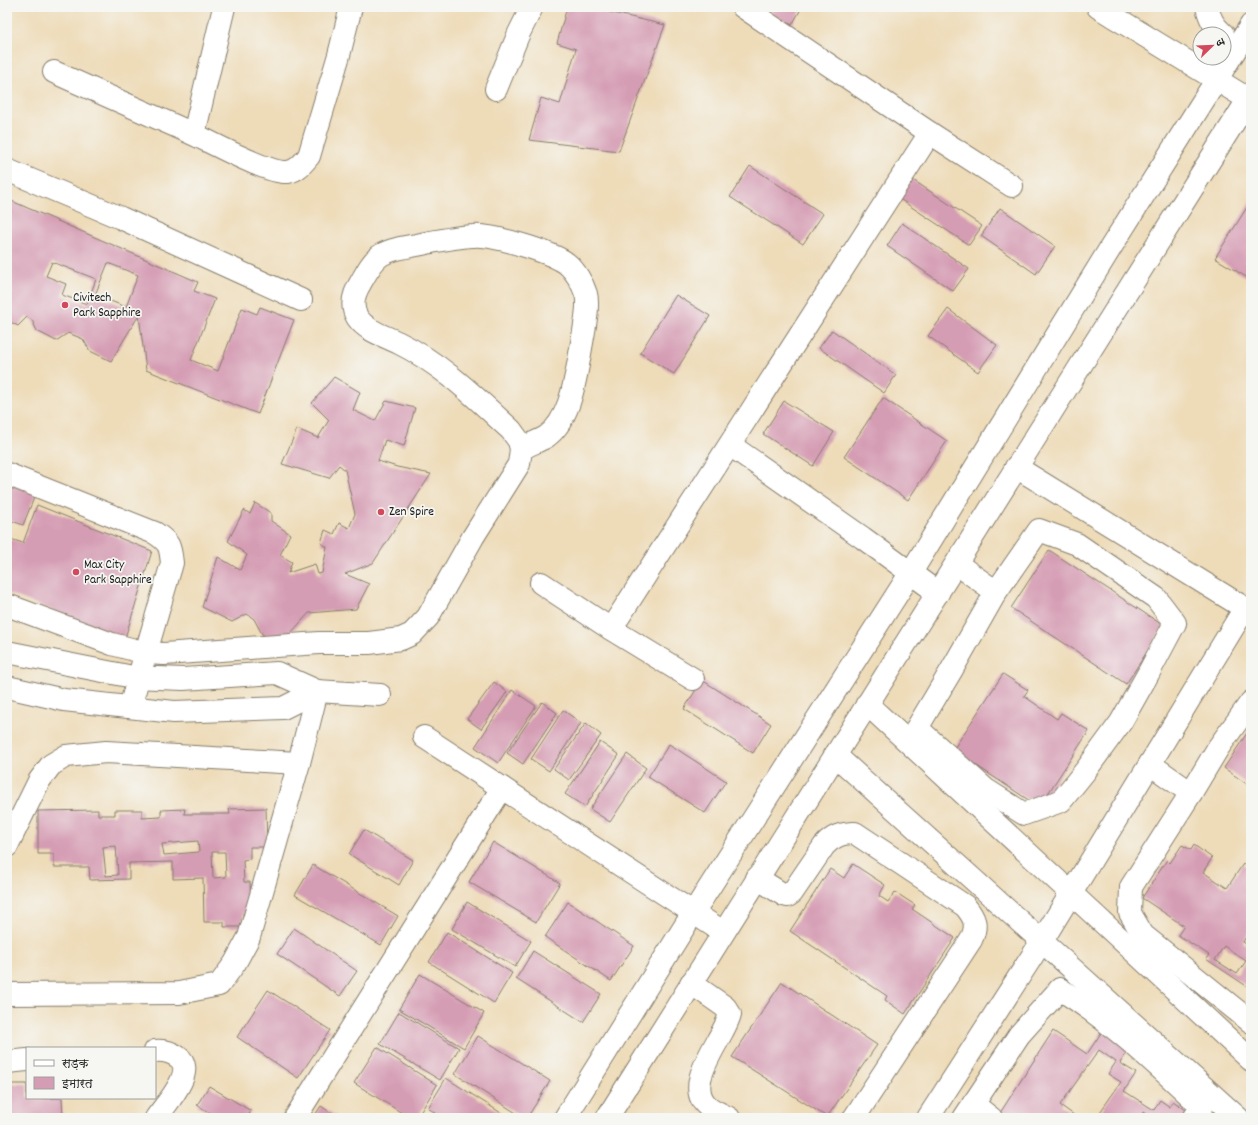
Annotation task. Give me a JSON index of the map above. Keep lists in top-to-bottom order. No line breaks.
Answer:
{"places":["Civitech Park Sapphire","Zen Spire","Max City Park Sapphire"],"legend":["सड़क","इमारत"],"north":"top right"}
